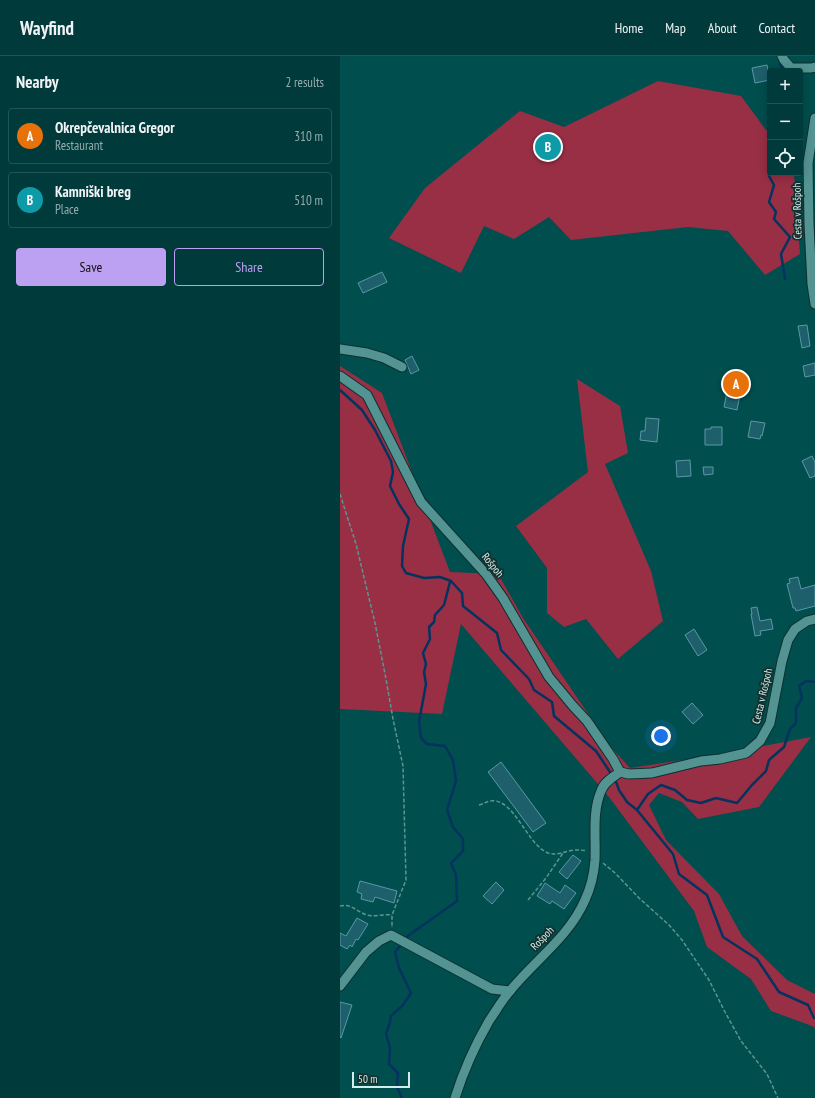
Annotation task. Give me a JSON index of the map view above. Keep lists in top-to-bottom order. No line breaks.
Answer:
{"streets":{"street":["Cesta v Rošpoh","Rošpoh"]},"crossings":[["Cesta v Rošpoh","Rošpoh"]],"scale_bar":"50 m","page":{"header":"Wayfind","nav":["Home","Map","About","Contact"],"heading":["Nearby","2 results"],"map_buttons":["+","−"],"list":[{"mark":"A","name":"Okrepčevalnica Gregor","note":"Restaurant","value":"310 m"},{"mark":"B","name":"Kamniški breg","note":"Place","value":"510 m"}],"pins":["B","A"],"buttons":["Save","Share"],"scale":"50 m"}}
